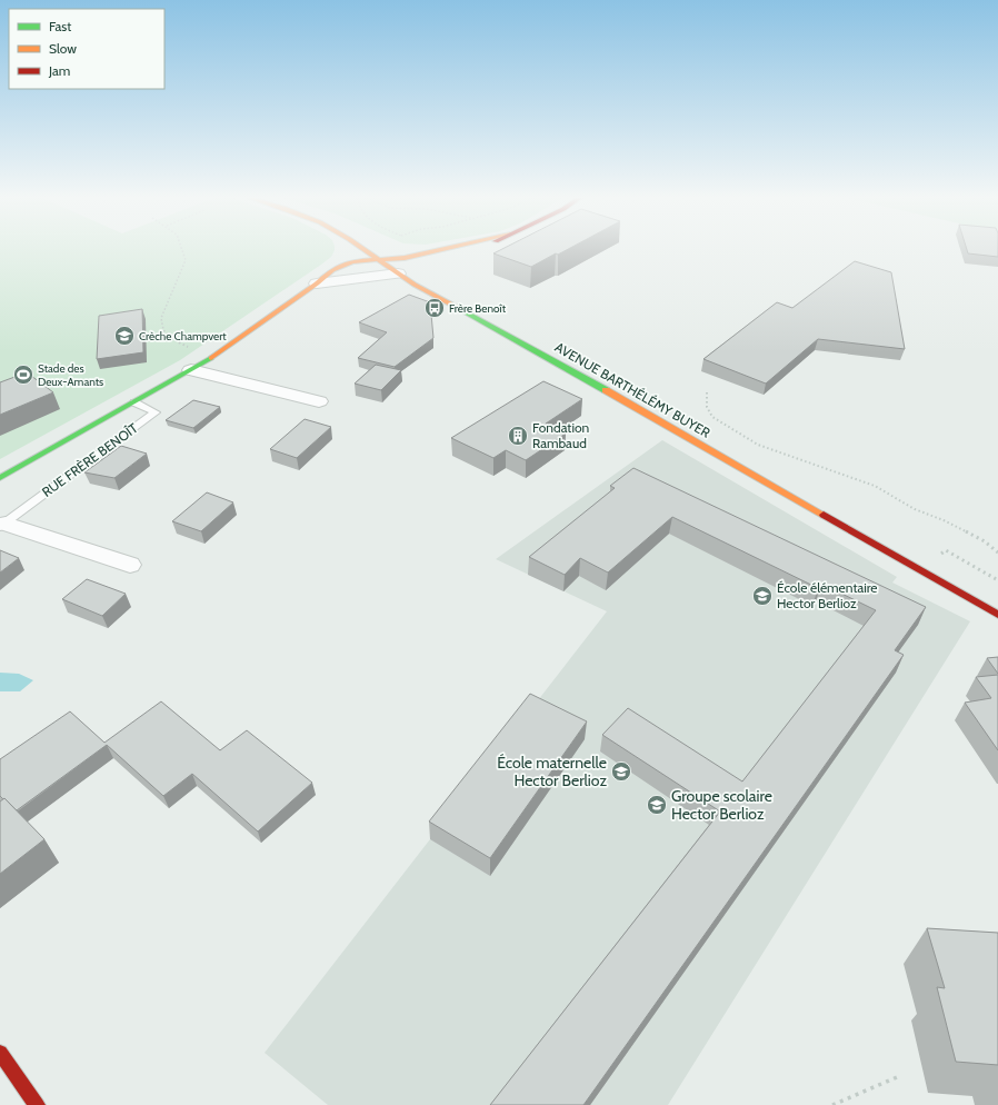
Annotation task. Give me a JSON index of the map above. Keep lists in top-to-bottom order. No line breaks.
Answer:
{"streets":{"main road":["AVENUE BARTHÉLÉMY BUYER","RUE FRÈRE BENOÎT"]},"crossings":[["AVENUE BARTHÉLÉMY BUYER","RUE FRÈRE BENOÎT"]],"places":{"bus stop":["Frère Benoît"],"school or university":["Crèche Champvert","École élémentaire Hector Berlioz","École maternelle Hector Berlioz","Groupe scolaire Hector Berlioz"],"sports":["Stade des Deux-Amants"],"building":["Fondation Rambaud"]},"legend":["Fast","Slow","Jam"]}
